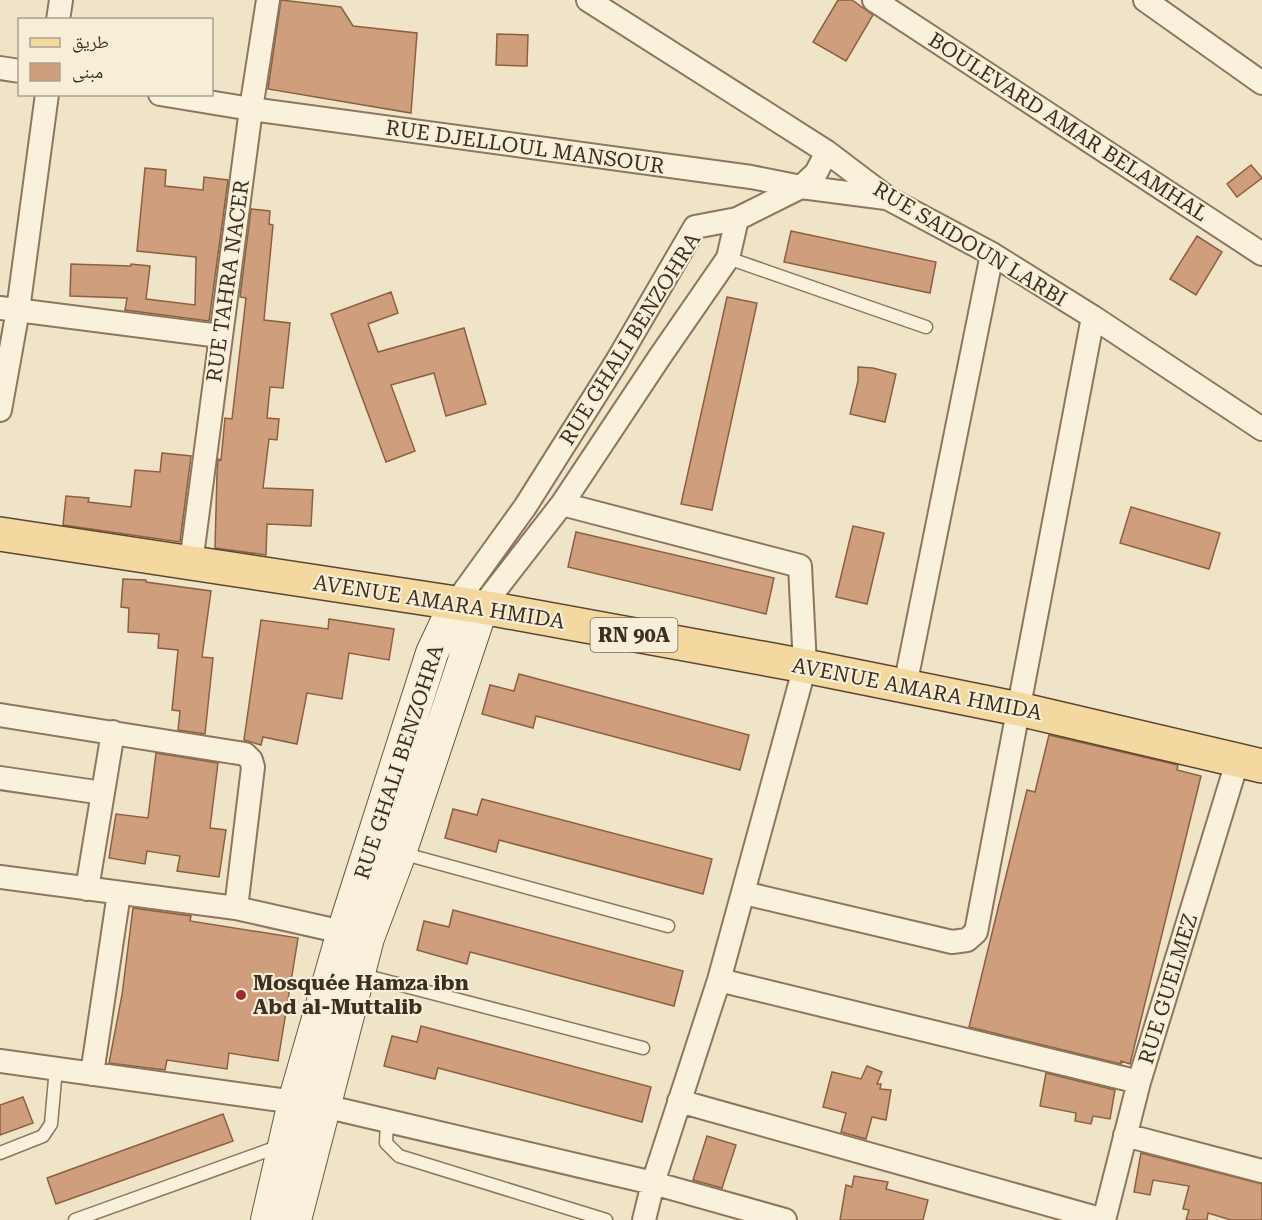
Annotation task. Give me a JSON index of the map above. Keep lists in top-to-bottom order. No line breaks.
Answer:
{"streets":{"main road":["RUE GHALI BENZOHRA","AVENUE AMARA HMIDA","RN 90A"],"street":["BOULEVARD AMAR BELAMHAL","RUE DJELLOUL MANSOUR","RUE SAIDOUN LARBI","RUE TAHRA NACER","RUE GUELMEZ"]},"crossings":[["RUE DJELLOUL MANSOUR","RUE SAIDOUN LARBI"],["RUE DJELLOUL MANSOUR","RUE TAHRA NACER"],["RUE DJELLOUL MANSOUR","RUE GHALI BENZOHRA"],["RUE TAHRA NACER","AVENUE AMARA HMIDA"],["RUE GHALI BENZOHRA","AVENUE AMARA HMIDA"],["AVENUE AMARA HMIDA","RUE GUELMEZ"]],"places":["Mosquée Hamza ibn Abd al-Muttalib"],"legend":["طريق","مبنى"]}
